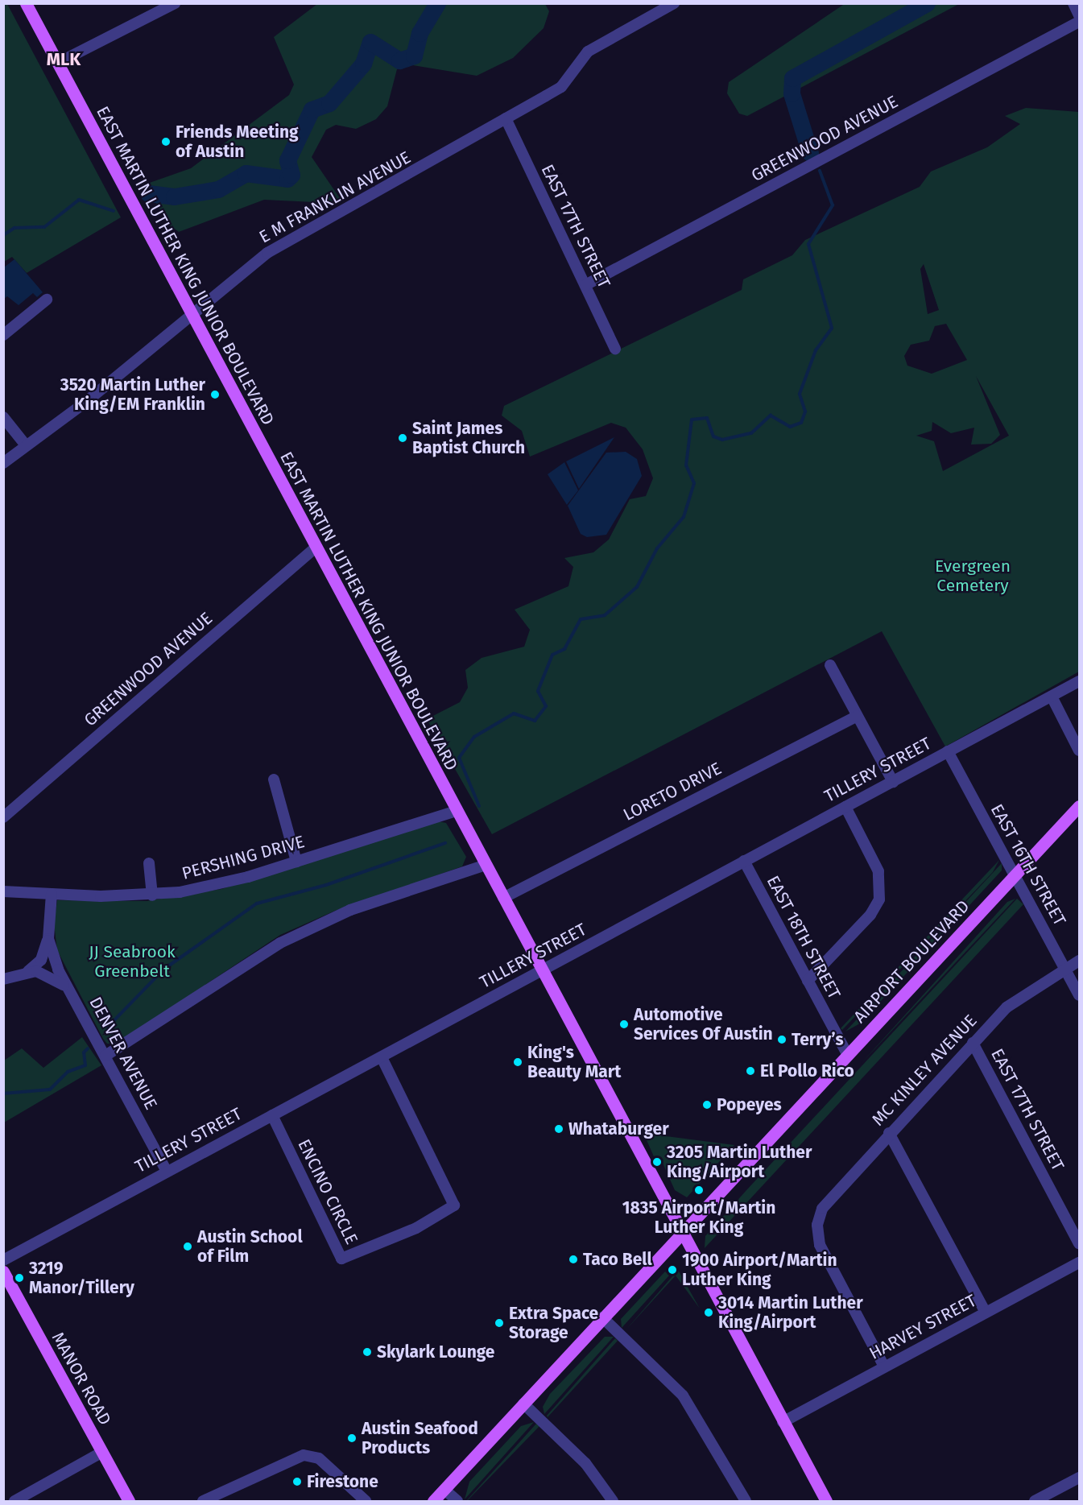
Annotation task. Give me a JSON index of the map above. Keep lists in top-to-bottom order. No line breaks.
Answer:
{"streets":{"main road":["EAST MARTIN LUTHER KING JUNIOR BOULEVARD","AIRPORT BOULEVARD","MANOR ROAD"],"street":["GREENWOOD AVENUE","E M FRANKLIN AVENUE","EAST 17TH STREET","TILLERY STREET","LORETO DRIVE","PERSHING DRIVE","EAST 16TH STREET","EAST 18TH STREET","DENVER AVENUE","MC KINLEY AVENUE","ENCINO CIRCLE","HARVEY STREET"]},"crossings":[["GREENWOOD AVENUE","EAST 17TH STREET"],["GREENWOOD AVENUE","EAST MARTIN LUTHER KING JUNIOR BOULEVARD"],["E M FRANKLIN AVENUE","EAST 17TH STREET"],["E M FRANKLIN AVENUE","EAST MARTIN LUTHER KING JUNIOR BOULEVARD"],["EAST 17TH STREET","MC KINLEY AVENUE"],["EAST MARTIN LUTHER KING JUNIOR BOULEVARD","TILLERY STREET"],["EAST MARTIN LUTHER KING JUNIOR BOULEVARD","LORETO DRIVE"],["EAST MARTIN LUTHER KING JUNIOR BOULEVARD","PERSHING DRIVE"],["EAST MARTIN LUTHER KING JUNIOR BOULEVARD","AIRPORT BOULEVARD"],["EAST MARTIN LUTHER KING JUNIOR BOULEVARD","HARVEY STREET"],["TILLERY STREET","EAST 16TH STREET"],["TILLERY STREET","EAST 18TH STREET"],["TILLERY STREET","DENVER AVENUE"],["TILLERY STREET","ENCINO CIRCLE"],["PERSHING DRIVE","DENVER AVENUE"],["EAST 16TH STREET","AIRPORT BOULEVARD"],["EAST 16TH STREET","MC KINLEY AVENUE"],["EAST 18TH STREET","AIRPORT BOULEVARD"],["MC KINLEY AVENUE","HARVEY STREET"]],"districts":["MLK"],"parks":["Evergreen Cemetery","JJ Seabrook Greenbelt"],"places":["Friends Meeting of Austin","3520 Martin Luther King/EM Franklin","Saint James Baptist Church","Automotive Services Of Austin","Terry’s","King's Beauty Mart","El Pollo Rico","Popeyes","Whataburger","3205 Martin Luther King/Airport","1835 Airport/Martin Luther King","Austin School of Film","Taco Bell","1900 Airport/Martin Luther King","3219 Manor/Tillery","3014 Martin Luther King/Airport","Extra Space Storage","Skylark Lounge","Austin Seafood Products","Firestone"]}
